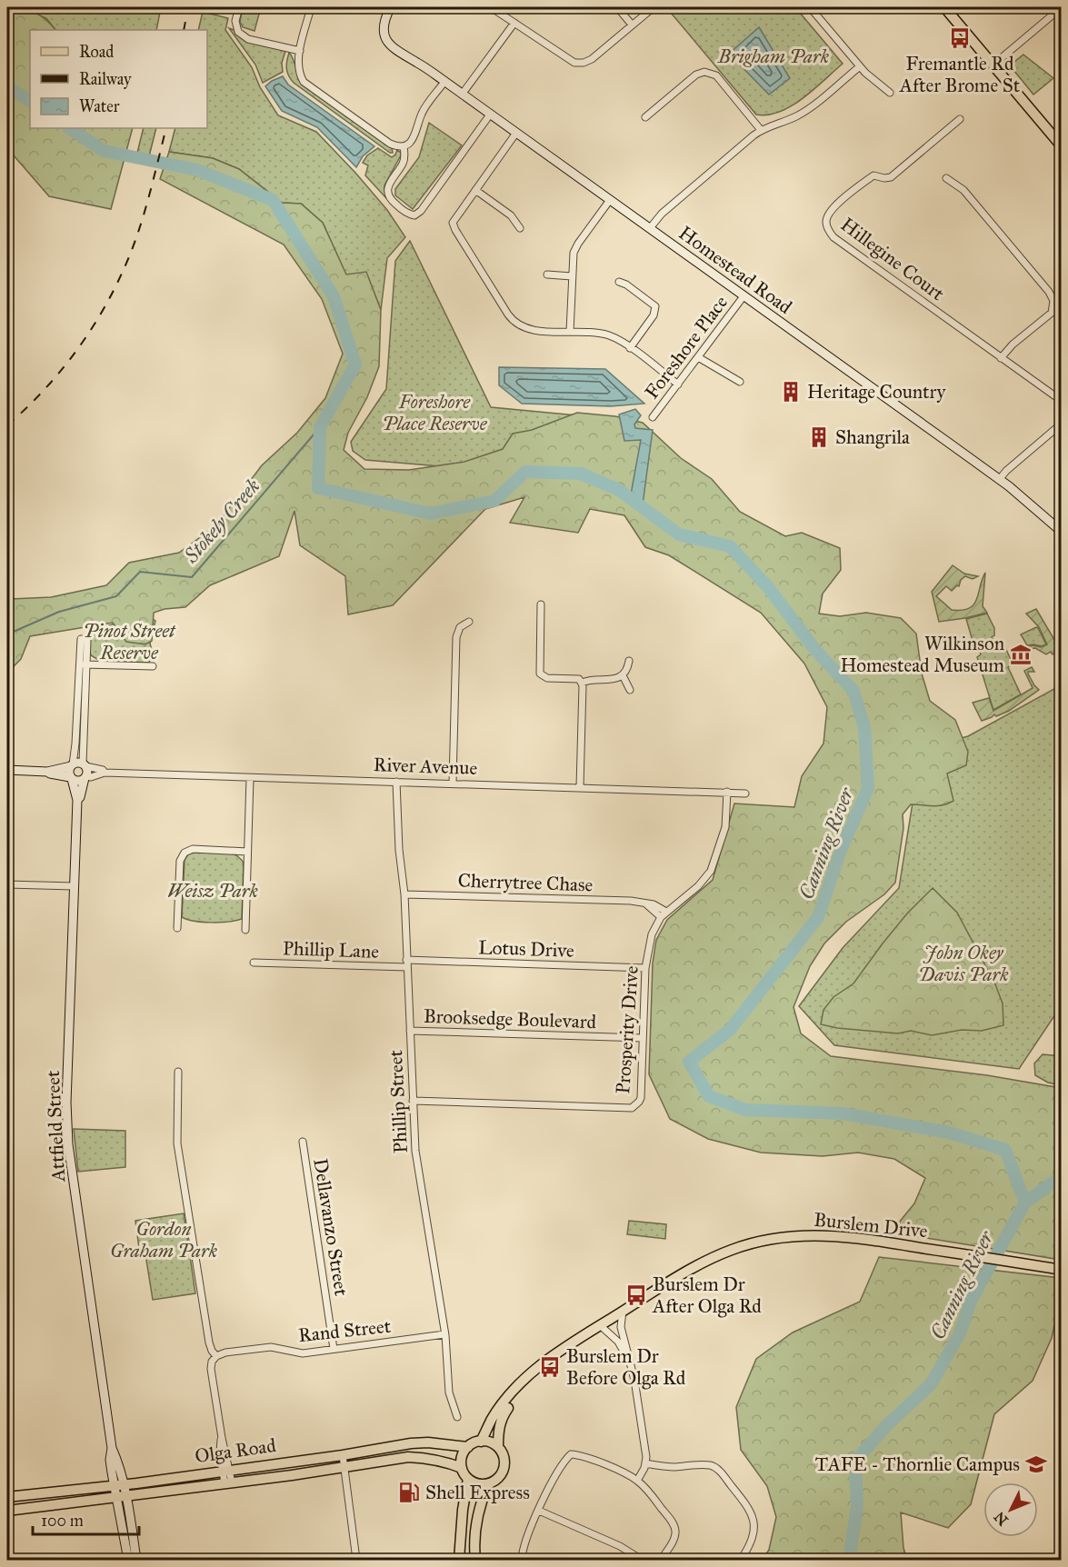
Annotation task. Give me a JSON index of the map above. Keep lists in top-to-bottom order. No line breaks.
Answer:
{"streets":{"main road":["Burslem Drive","Olga Road"],"street":["Hillegine Court","Homestead Road","Foreshore Place","River Avenue","Cherrytree Chase","Lotus Drive","Phillip Lane","Brooksedge Boulevard","Prosperity Drive","Phillip Street","Attfield Street","Dellavanzo Street","Rand Street"]},"crossings":[["Homestead Road","Foreshore Place"],["River Avenue","Prosperity Drive"],["River Avenue","Phillip Street"],["River Avenue","Attfield Street"],["Cherrytree Chase","Prosperity Drive"],["Cherrytree Chase","Phillip Street"],["Lotus Drive","Phillip Lane"],["Lotus Drive","Prosperity Drive"],["Lotus Drive","Phillip Street"],["Phillip Lane","Phillip Street"],["Brooksedge Boulevard","Prosperity Drive"],["Brooksedge Boulevard","Phillip Street"],["Prosperity Drive","Phillip Street"],["Phillip Street","Rand Street"],["Attfield Street","Olga Road"],["Burslem Drive","Olga Road"],["Dellavanzo Street","Rand Street"]],"water":["Stokely Creek","Canning River"],"parks":["Brigham Park","Foreshore Place Reserve","Pinot Street Reserve","Weisz Park","John Okey Davis Park","Gordon Graham Park"],"places":{"bus stop":["Fremantle Rd After Brome St","Burslem Dr After Olga Rd","Burslem Dr Before Olga Rd"],"building":["Heritage Country","Shangrila"],"museum":["Wilkinson Homestead Museum"],"school or university":["TAFE - Thornlie Campus"],"fuel station":["Shell Express"]},"legend":["Road","Railway","Water"],"scale_bar":"100 m","north":"bottom left"}
